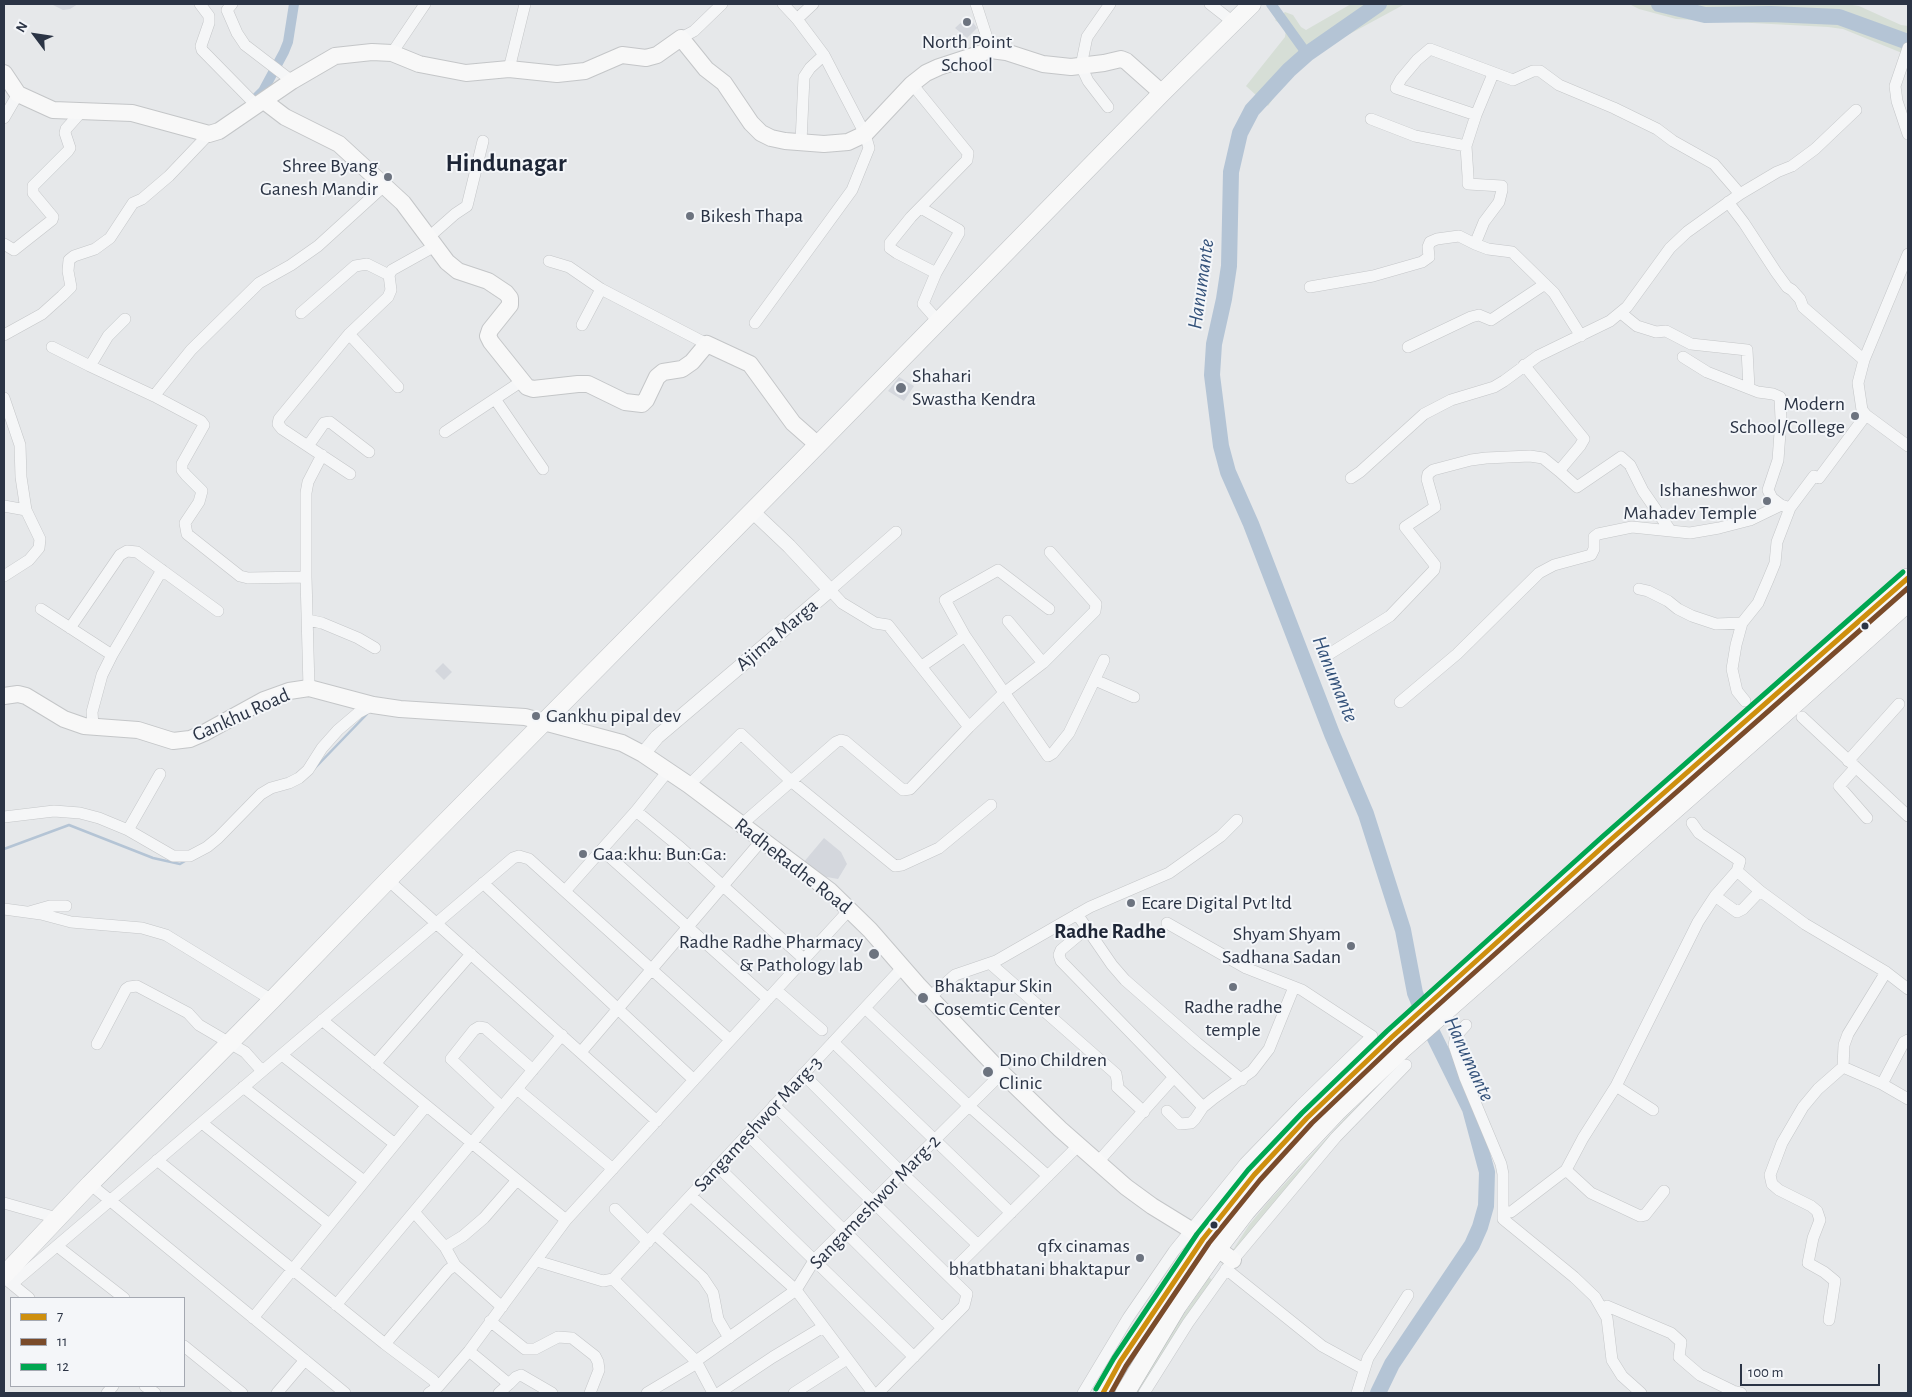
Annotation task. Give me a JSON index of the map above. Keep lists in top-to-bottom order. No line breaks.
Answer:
{"streets":{"main road":["Gankhu Road","RadheRadhe Road"],"street":["Ajima Marga","Sangameshwor Marg-3","Sangameshwor Marg-2"]},"crossings":[["Ajima Marga","RadheRadhe Road"],["Gankhu Road","RadheRadhe Road"],["RadheRadhe Road","Sangameshwor Marg-3"],["RadheRadhe Road","Sangameshwor Marg-2"]],"districts":["Hindunagar","Radhe Radhe"],"water":["Hanumante"],"places":["North Point School","Shree Byang Ganesh Mandir","Bikesh Thapa","Shahari Swastha Kendra","Modern School/College","Ishaneshwor Mahadev Temple","Gankhu pipal dev","Gaa:khu: Bun:Ga:","Ecare Digital Pvt ltd","Shyam Shyam Sadhana Sadan","Radhe Radhe Pharmacy & Pathology lab","Radhe radhe temple","Bhaktapur Skin Cosemtic Center","Dino Children Clinic","qfx cinamas bhatbhatani bhaktapur"],"lines":["transit line 12","transit line 7","transit line 11"],"legend":["7","11","12"],"scale_bar":"100 m","north":"top left"}
